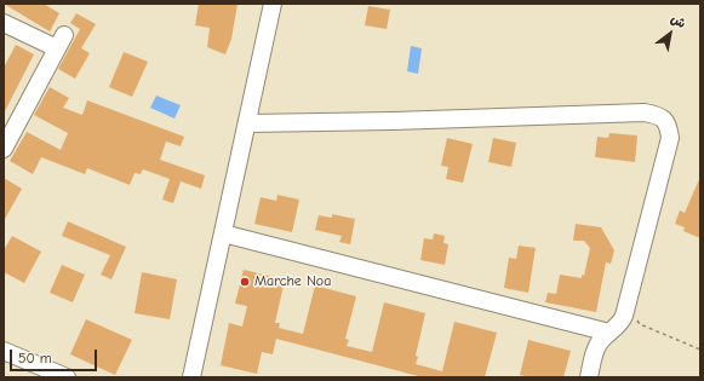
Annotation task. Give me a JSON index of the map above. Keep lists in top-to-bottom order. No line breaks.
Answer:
{"places":["Marche Noa"],"scale_bar":"50 m","north":"top right"}
